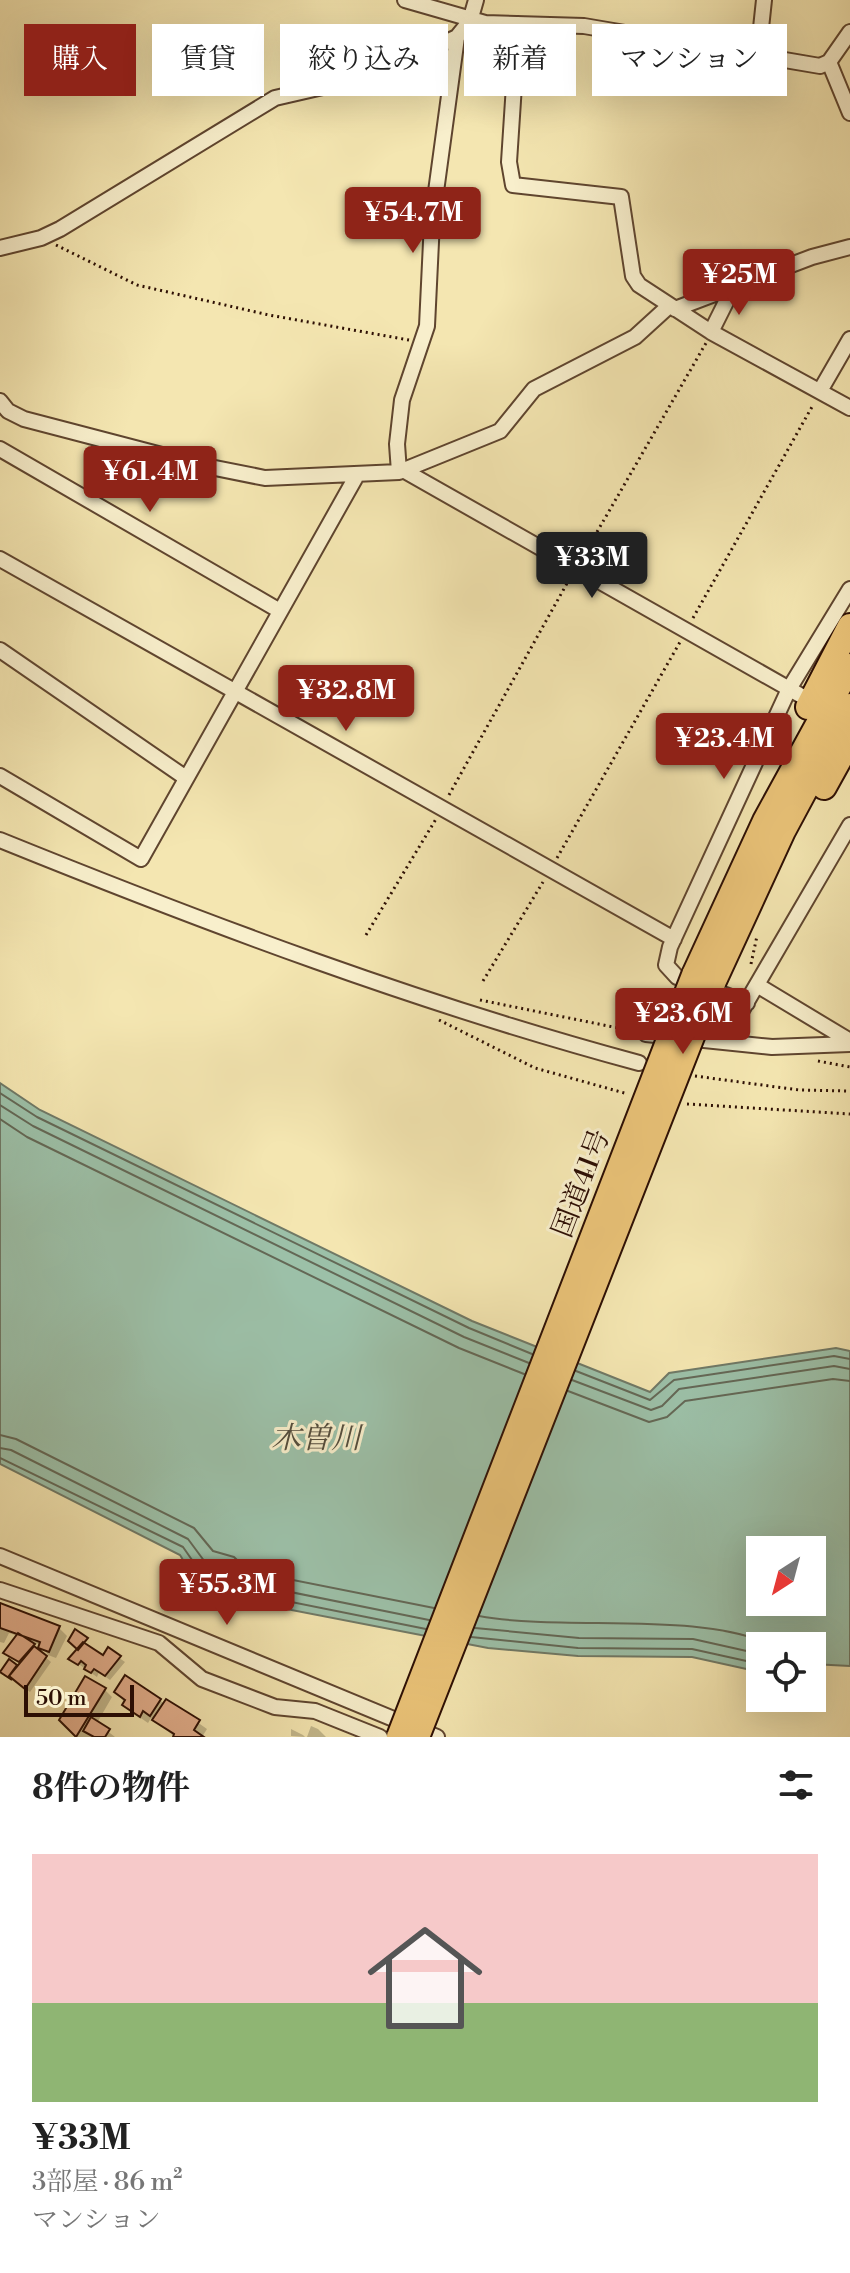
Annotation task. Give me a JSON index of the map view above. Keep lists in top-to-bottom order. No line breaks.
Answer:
{"streets":{"highway":["国道41号"]},"water":["木曽川"],"scale_bar":"50 m","north":"bottom left","page":{"chip":["購入","賃貸","絞り込み","新着","マンション"],"price":["¥54.7M","¥25M","¥61.4M","¥33M","¥32.8M","¥23.4M","¥23.6M","¥55.3M"],"scale":"50 m","heading":"8件の物件","list":[{"name":"¥33M","note":"3部屋 · 86 m² · マンション"}]}}
